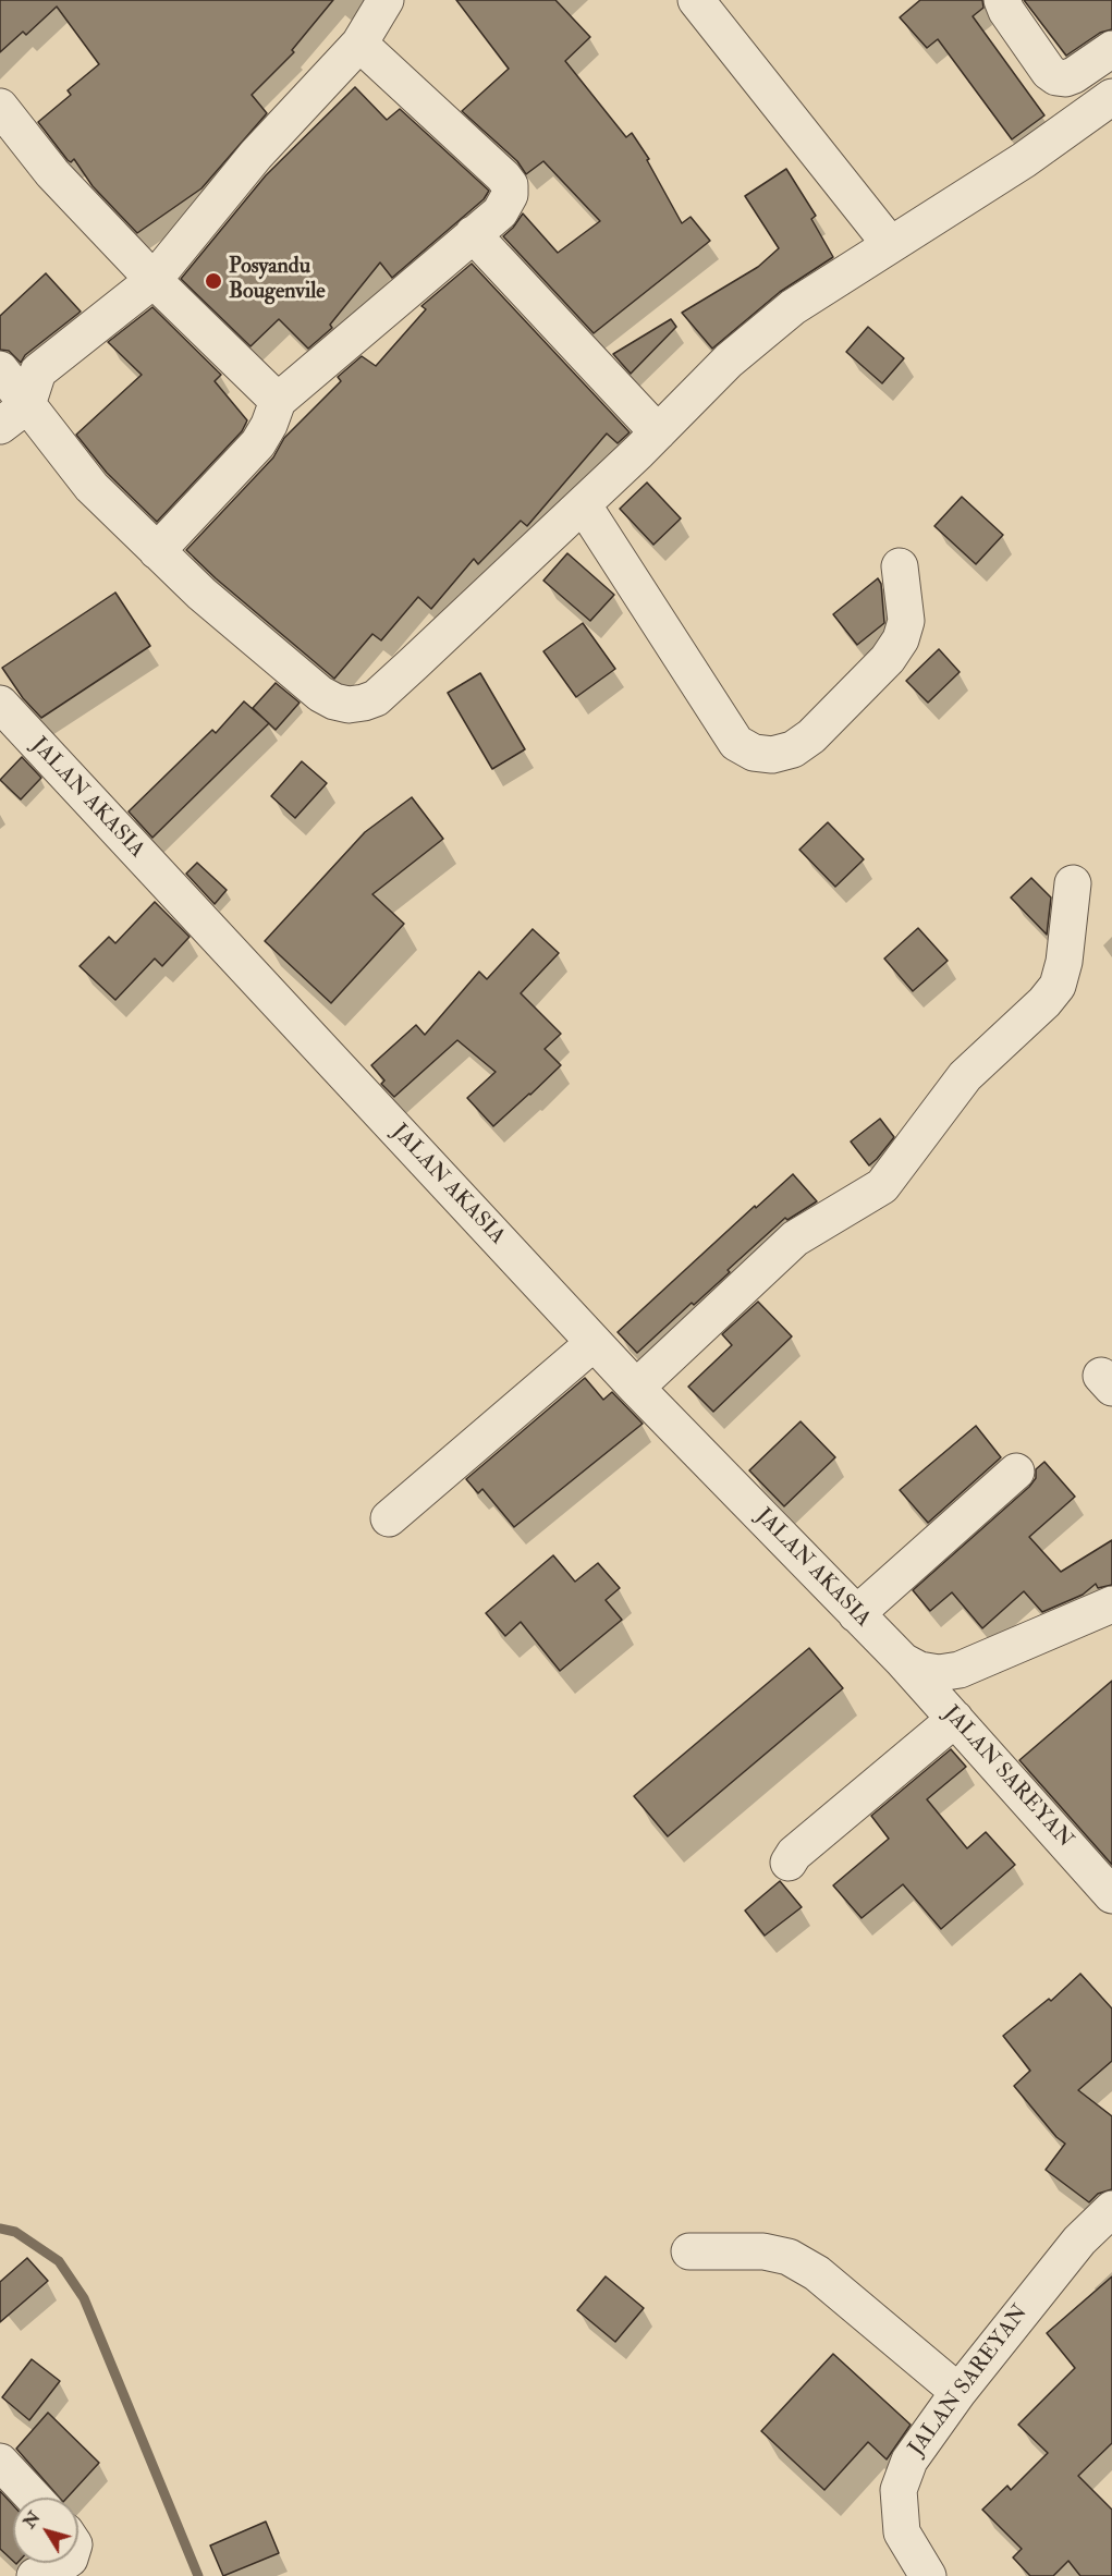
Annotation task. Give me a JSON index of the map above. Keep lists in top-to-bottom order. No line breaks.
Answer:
{"streets":{"street":["JALAN AKASIA","JALAN SAREYAN"]},"crossings":[["JALAN AKASIA","JALAN SAREYAN"]],"places":["Posyandu Bougenvile"],"north":"top left"}
